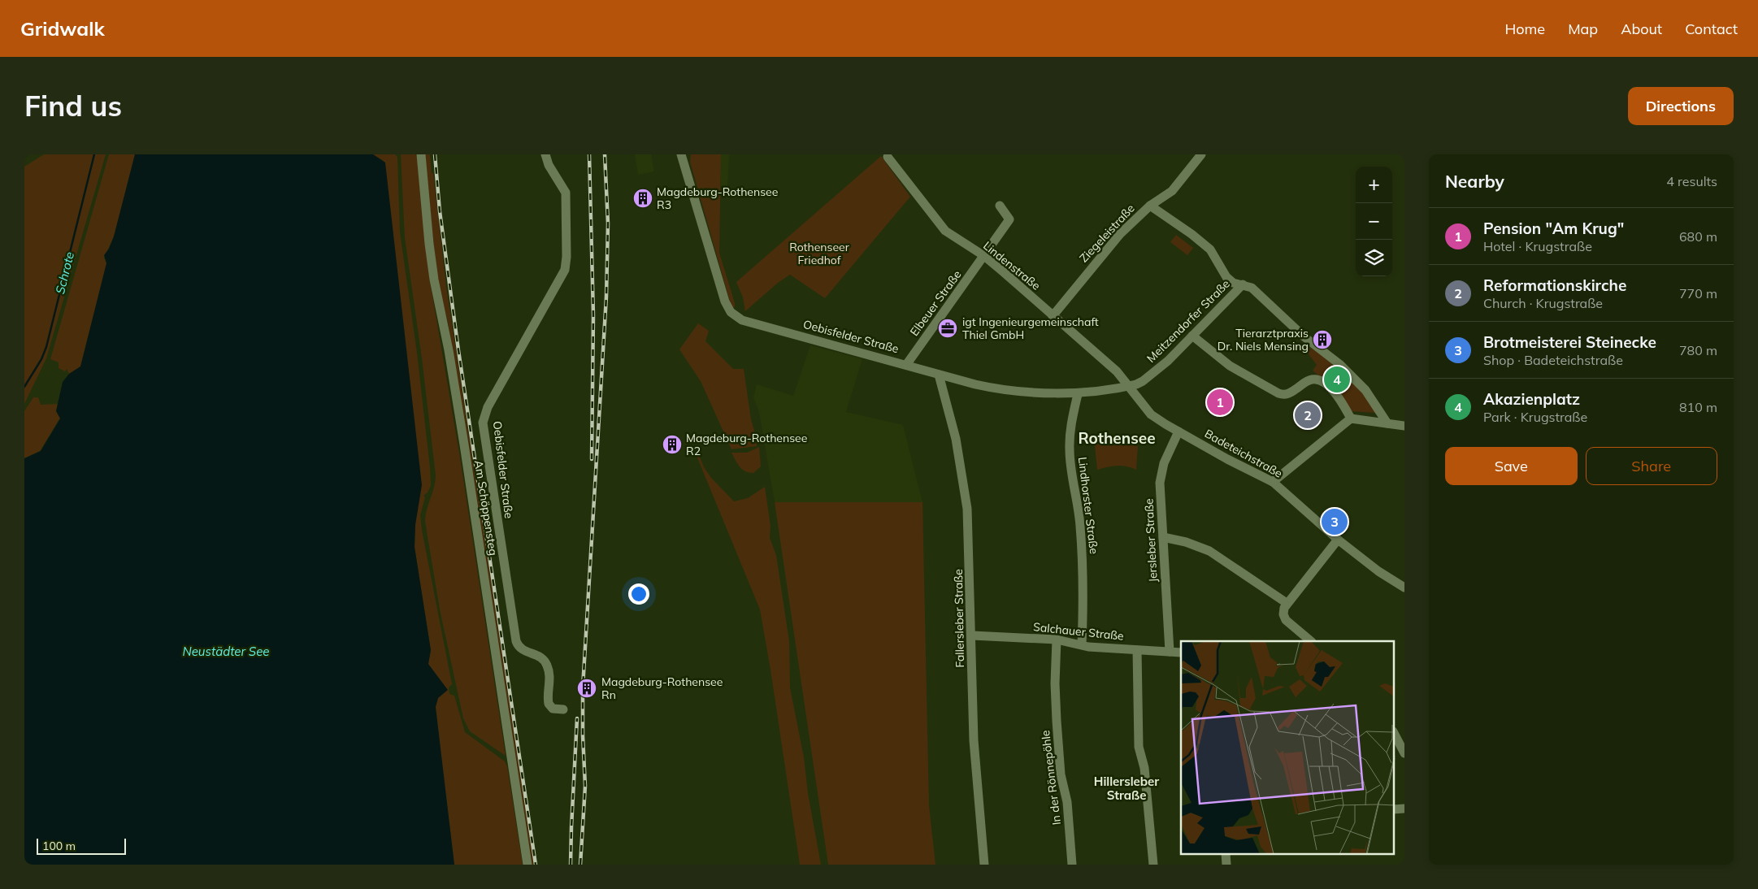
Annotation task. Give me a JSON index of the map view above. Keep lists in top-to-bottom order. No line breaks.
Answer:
{"streets":{"street":["Ziegeleistraße","Lindenstraße","Elbeuer Straße","Meitzendorfer Straße","Oebisfelder Straße","Badeteichstraße","Lindhorster Straße","Am Schöppensteg","Jersleber Straße","Fallersleber Straße","Salchauer Straße","In der Rönnepöhle"]},"crossings":[["Ziegeleistraße","Lindenstraße"],["Lindenstraße","Elbeuer Straße"],["Lindenstraße","Meitzendorfer Straße"],["Lindenstraße","Oebisfelder Straße"],["Lindenstraße","Badeteichstraße"],["Elbeuer Straße","Oebisfelder Straße"],["Meitzendorfer Straße","Oebisfelder Straße"],["Meitzendorfer Straße","Badeteichstraße"],["Oebisfelder Straße","Badeteichstraße"],["Oebisfelder Straße","Lindhorster Straße"],["Oebisfelder Straße","Fallersleber Straße"],["Badeteichstraße","Jersleber Straße"],["Lindhorster Straße","Salchauer Straße"],["Jersleber Straße","Salchauer Straße"],["Fallersleber Straße","Salchauer Straße"],["Salchauer Straße","In der Rönnepöhle"]],"districts":["Rothensee","Hillersleber Straße"],"water":["Schrote","Neustädter See"],"parks":["Rothenseer Friedhof"],"places":{"building":["Magdeburg-Rothensee R3","Tierarztpraxis Dr. Niels Mensing","Magdeburg-Rothensee R2","Magdeburg-Rothensee Rn"],"office":["igt Ingenieurgemeinschaft Thiel GmbH"]},"scale_bar":"100 m","page":{"header":"Gridwalk","nav":["Home","Map","About","Contact"],"buttons":["Directions",["Save","Share"]],"title":"Find us","heading":["Nearby","4 results"],"map_buttons":["+","−"],"list":[{"mark":"1","name":"Pension \"Am Krug\"","note":"Hotel · Krugstraße","value":"680 m"},{"mark":"2","name":"Reformationskirche","note":"Church · Krugstraße","value":"770 m"},{"mark":"3","name":"Brotmeisterei Steinecke","note":"Shop · Badeteichstraße","value":"780 m"},{"mark":"4","name":"Akazienplatz","note":"Park · Krugstraße","value":"810 m"}],"pins":["4","1","2","3"],"scale":"100 m"}}
